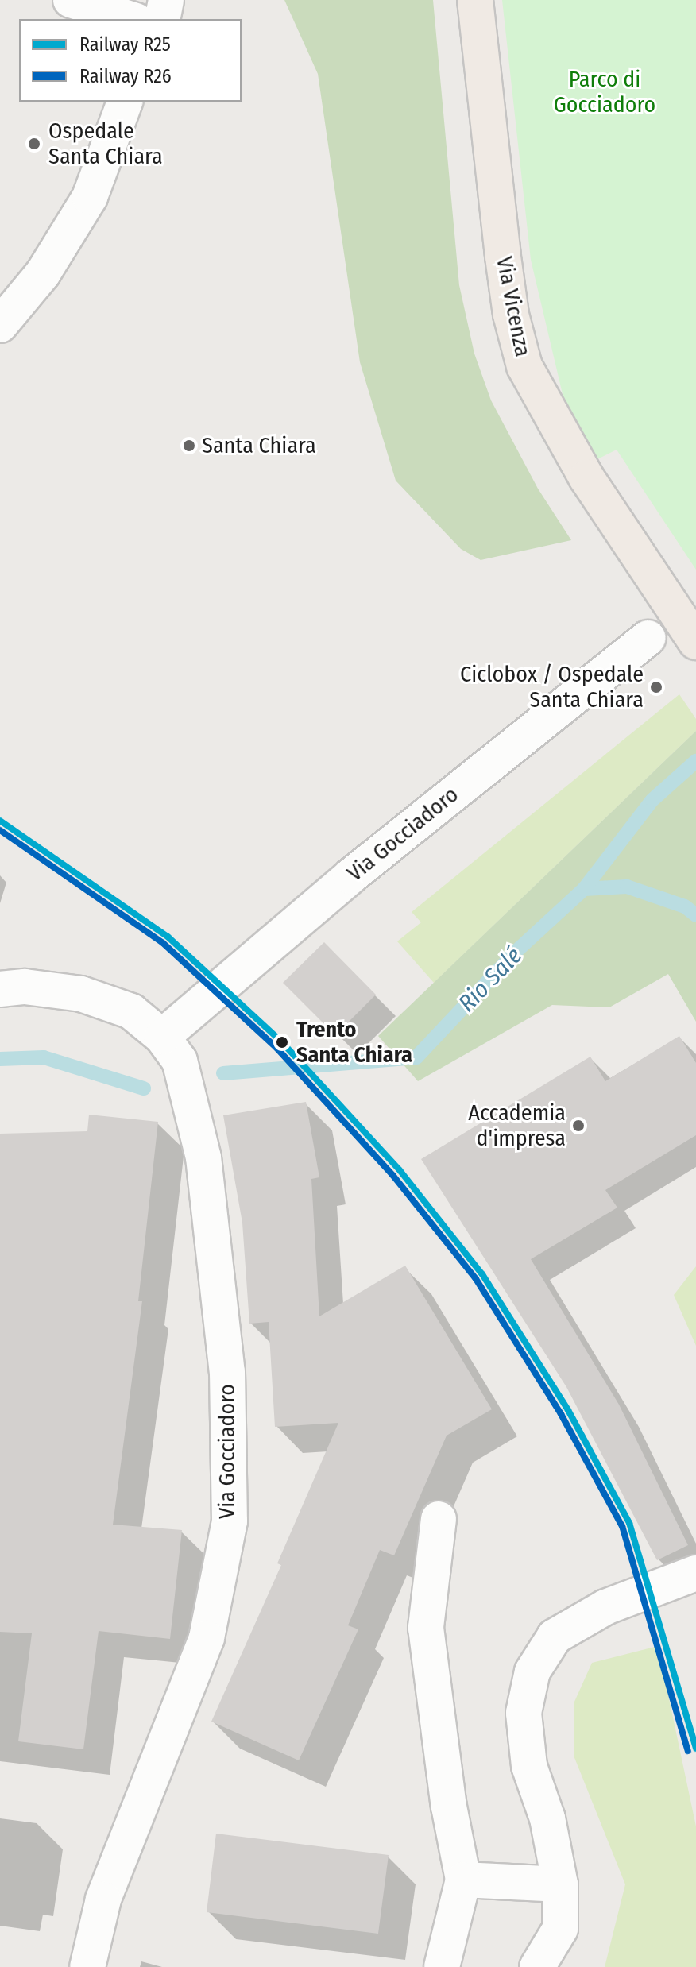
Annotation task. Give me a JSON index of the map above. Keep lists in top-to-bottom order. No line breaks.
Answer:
{"streets":{"main road":["Via Vicenza"],"street":["Via Gocciadoro"]},"water":["Rio Salé"],"parks":["Parco di Gocciadoro"],"places":["Ospedale Santa Chiara","Santa Chiara","Ciclobox / Ospedale Santa Chiara","Trento Santa Chiara","Accademia d'impresa"],"lines":["rail line R25","rail line R26"],"legend":["Railway R25","Railway R26"]}
